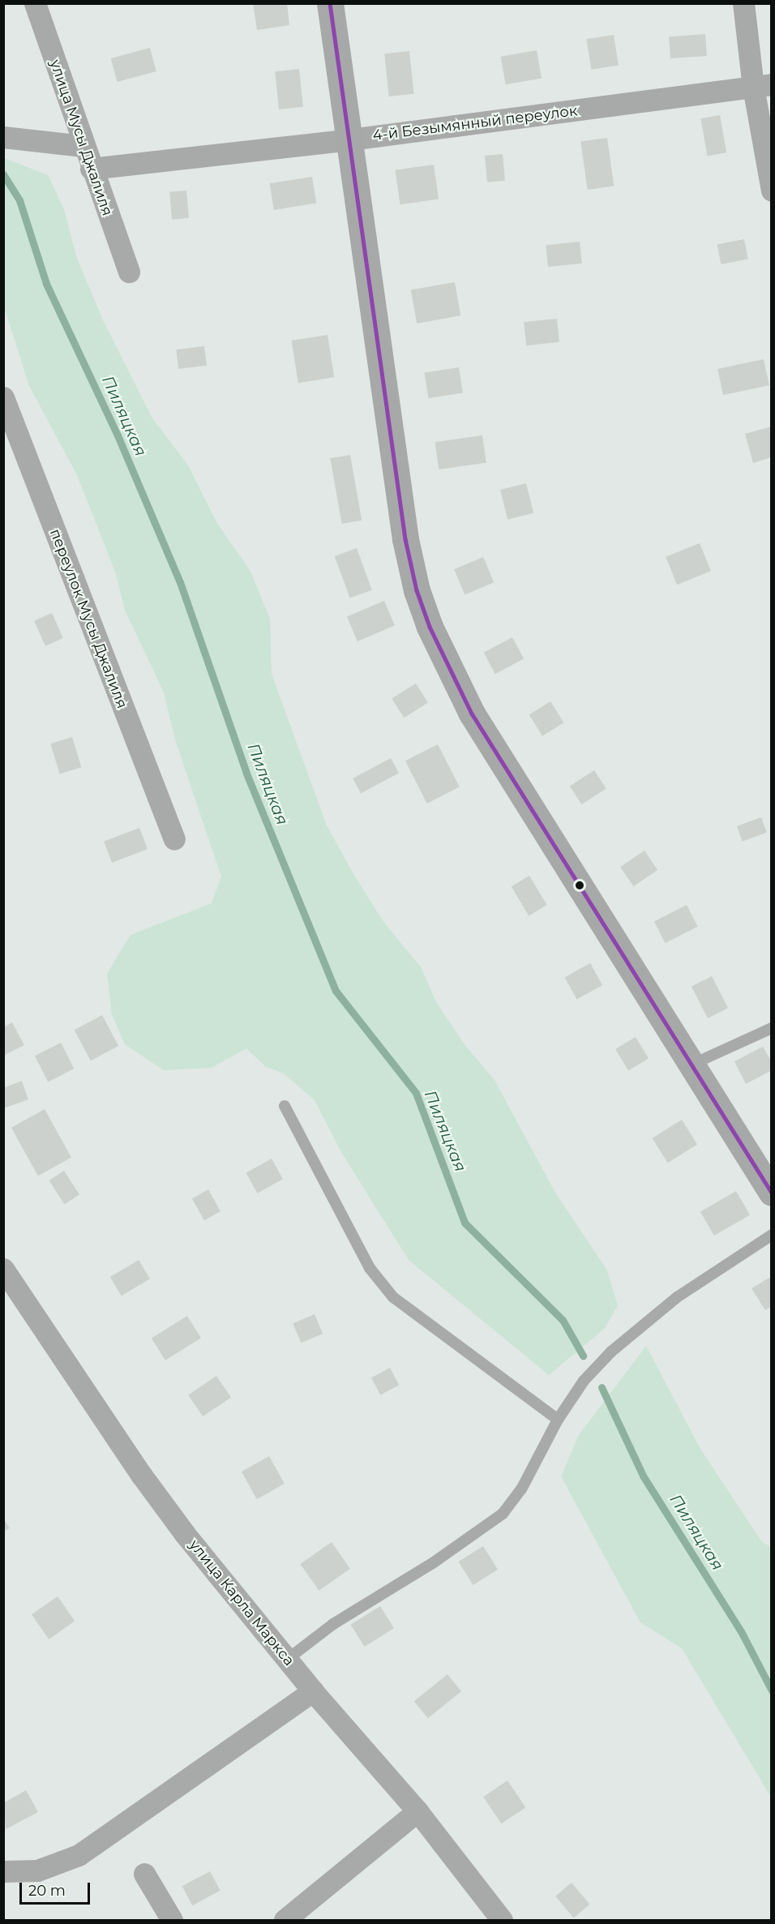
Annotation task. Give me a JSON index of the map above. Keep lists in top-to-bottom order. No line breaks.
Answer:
{"streets":{"street":["4-й Безымянный переулок","улица Мусы Джалиля","переулок Мусы Джалиля","улица Карла Маркса"]},"crossings":[["4-й Безымянный переулок","улица Мусы Джалиля"]],"water":["Пиляцкая"],"scale_bar":"20 m"}
